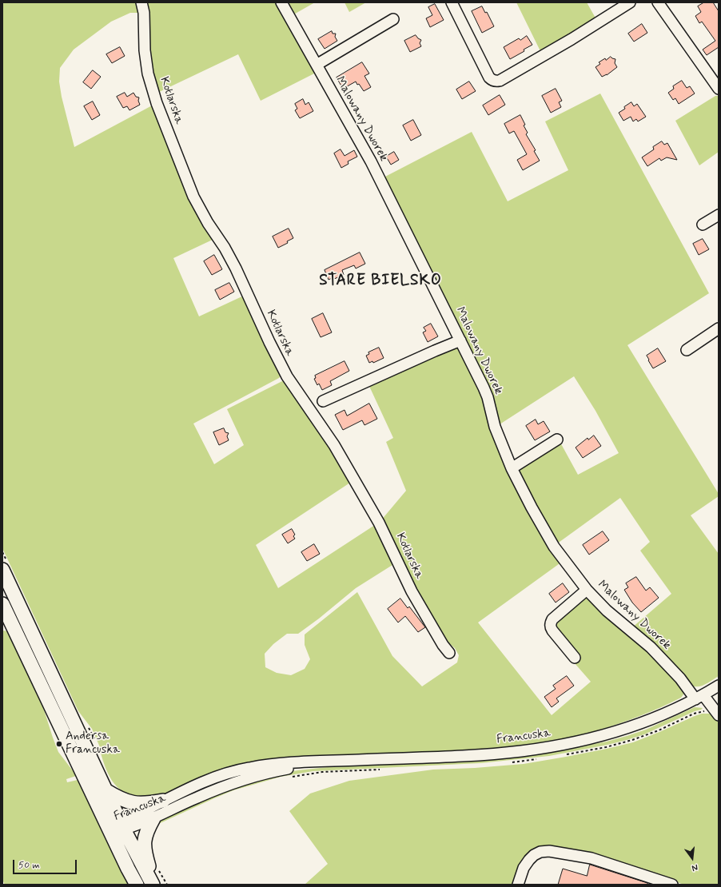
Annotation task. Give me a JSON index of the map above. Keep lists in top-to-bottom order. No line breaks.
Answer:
{"streets":{"street":["Kotlarska","Malowany Dworek","Francuska"]},"crossings":[["Malowany Dworek","Francuska"]],"districts":["STARE BIELSKO"],"places":["Andersa Francuska"],"scale_bar":"50 m","north":"bottom"}
